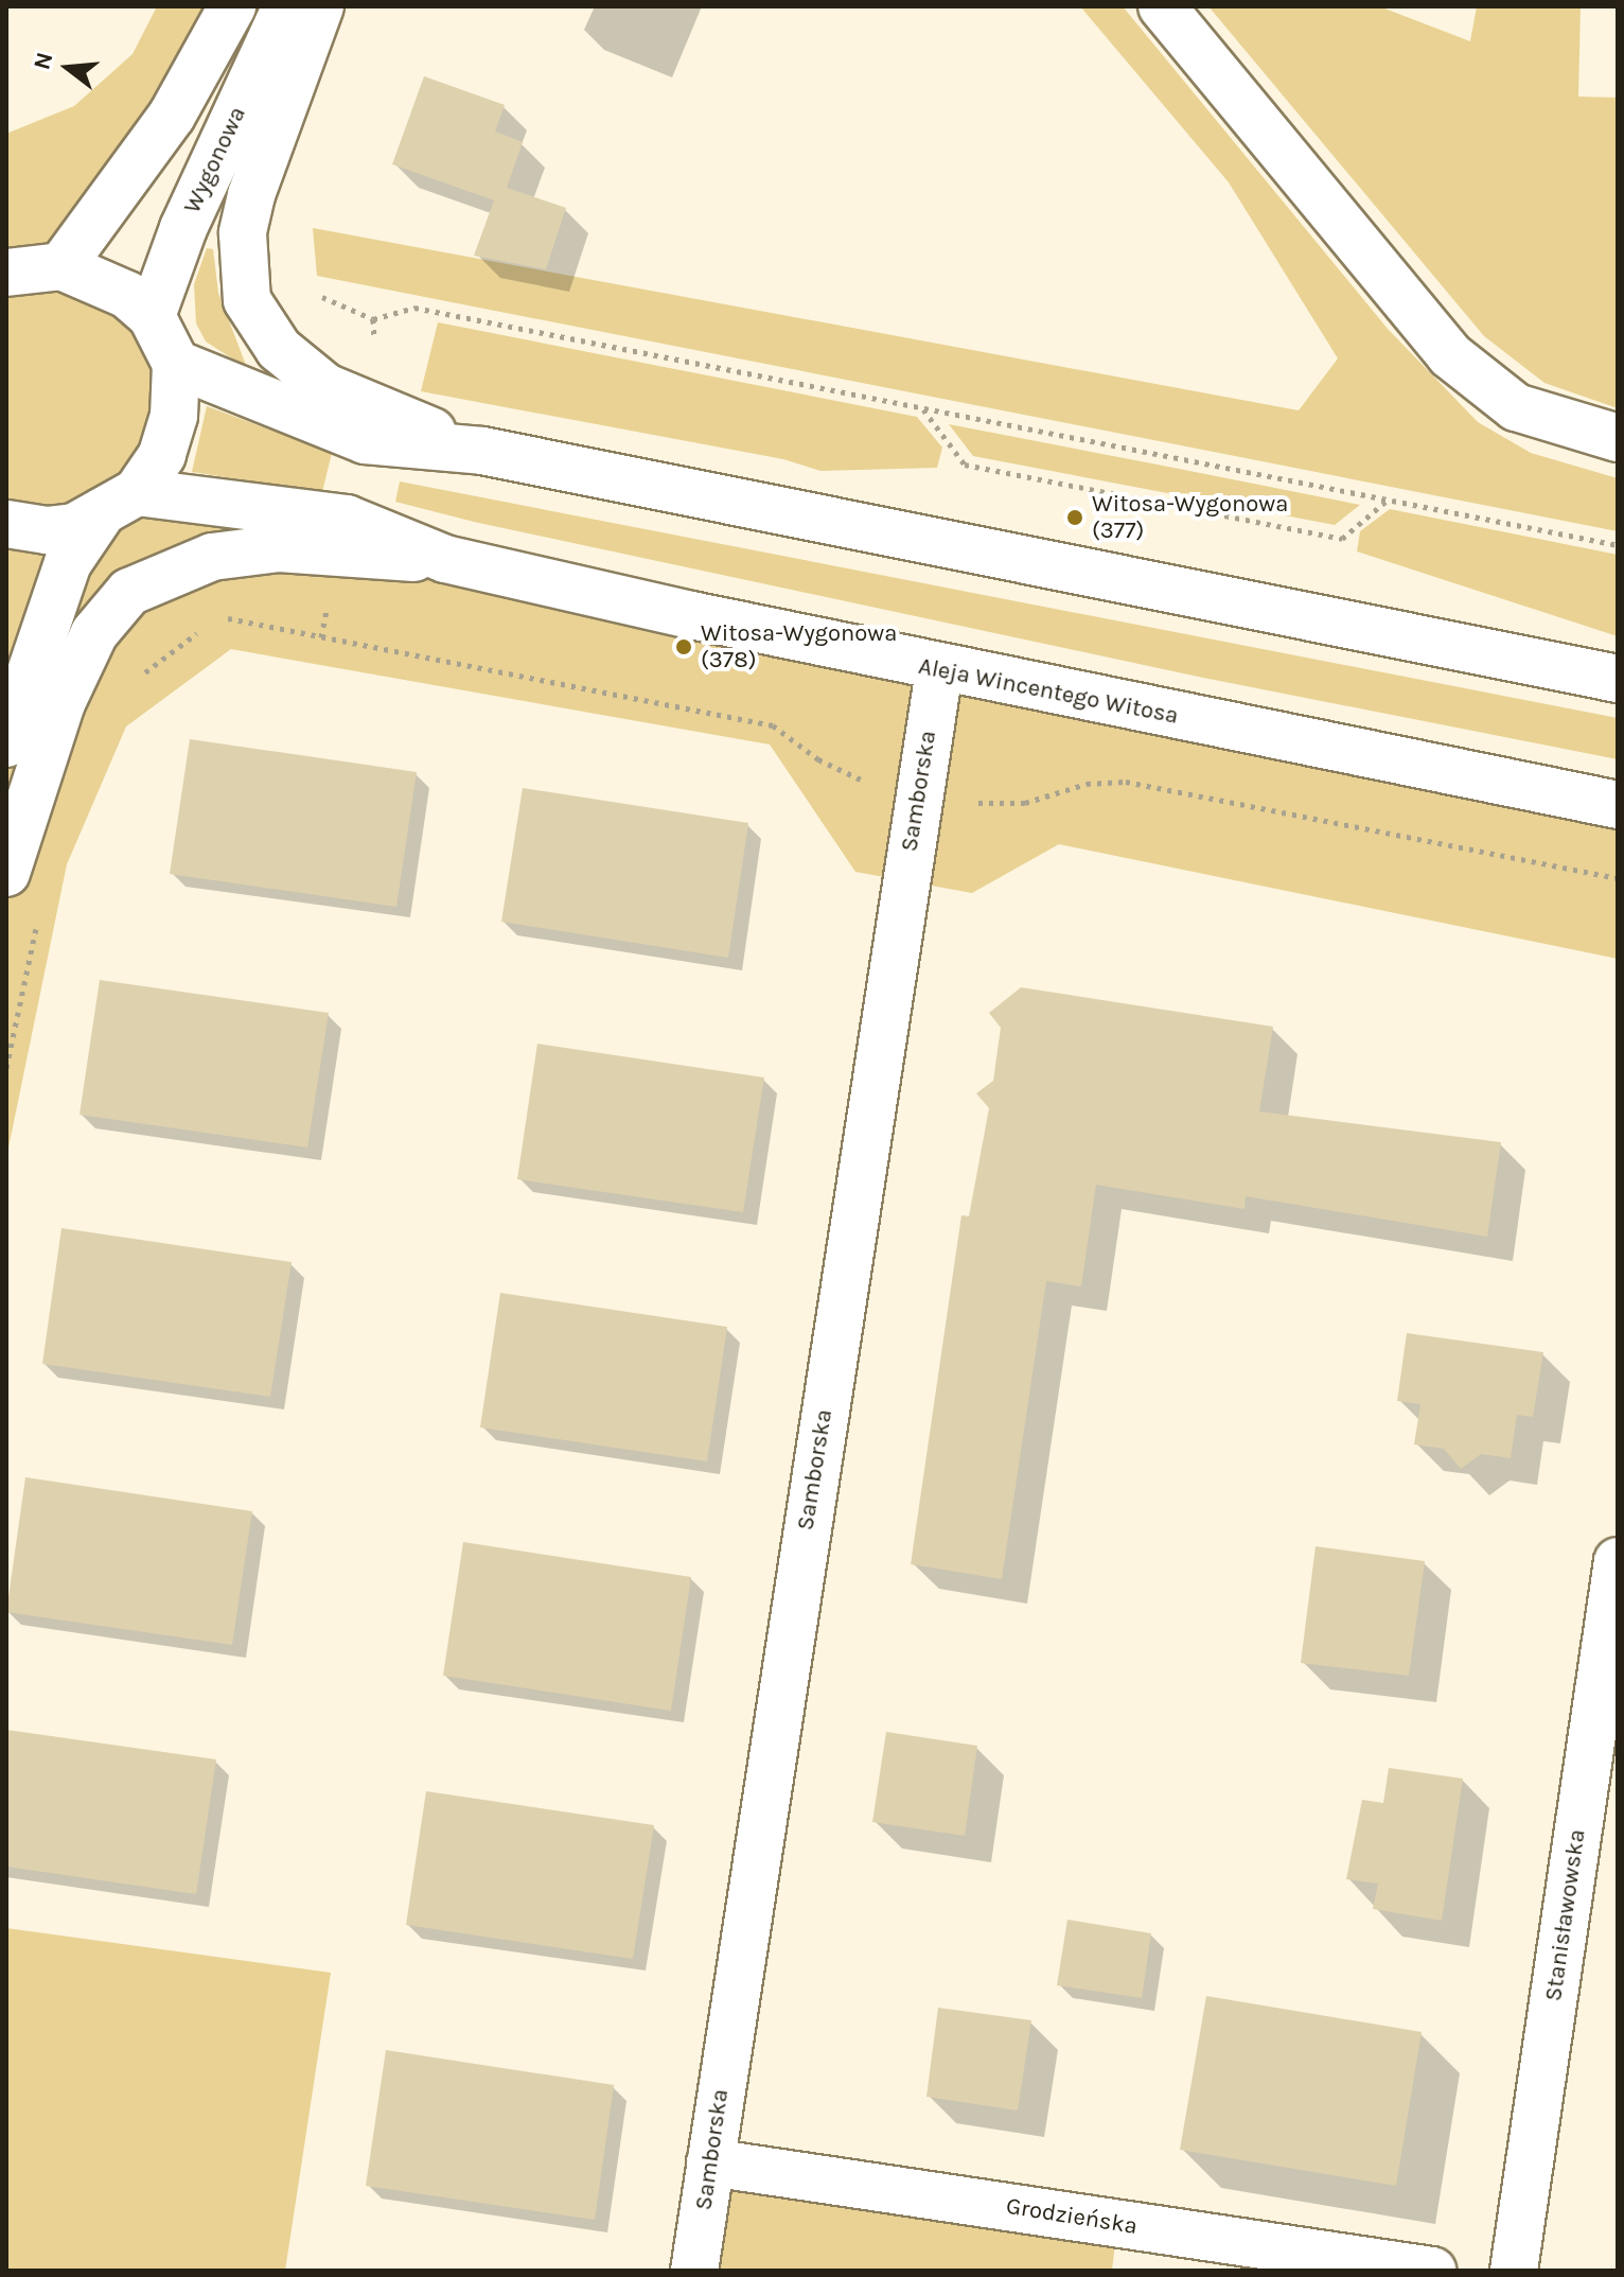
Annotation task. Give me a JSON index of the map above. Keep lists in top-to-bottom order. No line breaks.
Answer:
{"streets":{"street":["Wygonowa","Aleja Wincentego Witosa","Samborska","Stanisławowska","Grodzieńska"]},"crossings":[["Aleja Wincentego Witosa","Samborska"],["Samborska","Grodzieńska"]],"places":["Witosa-Wygonowa (377)","Witosa-Wygonowa (378)"],"north":"left"}
